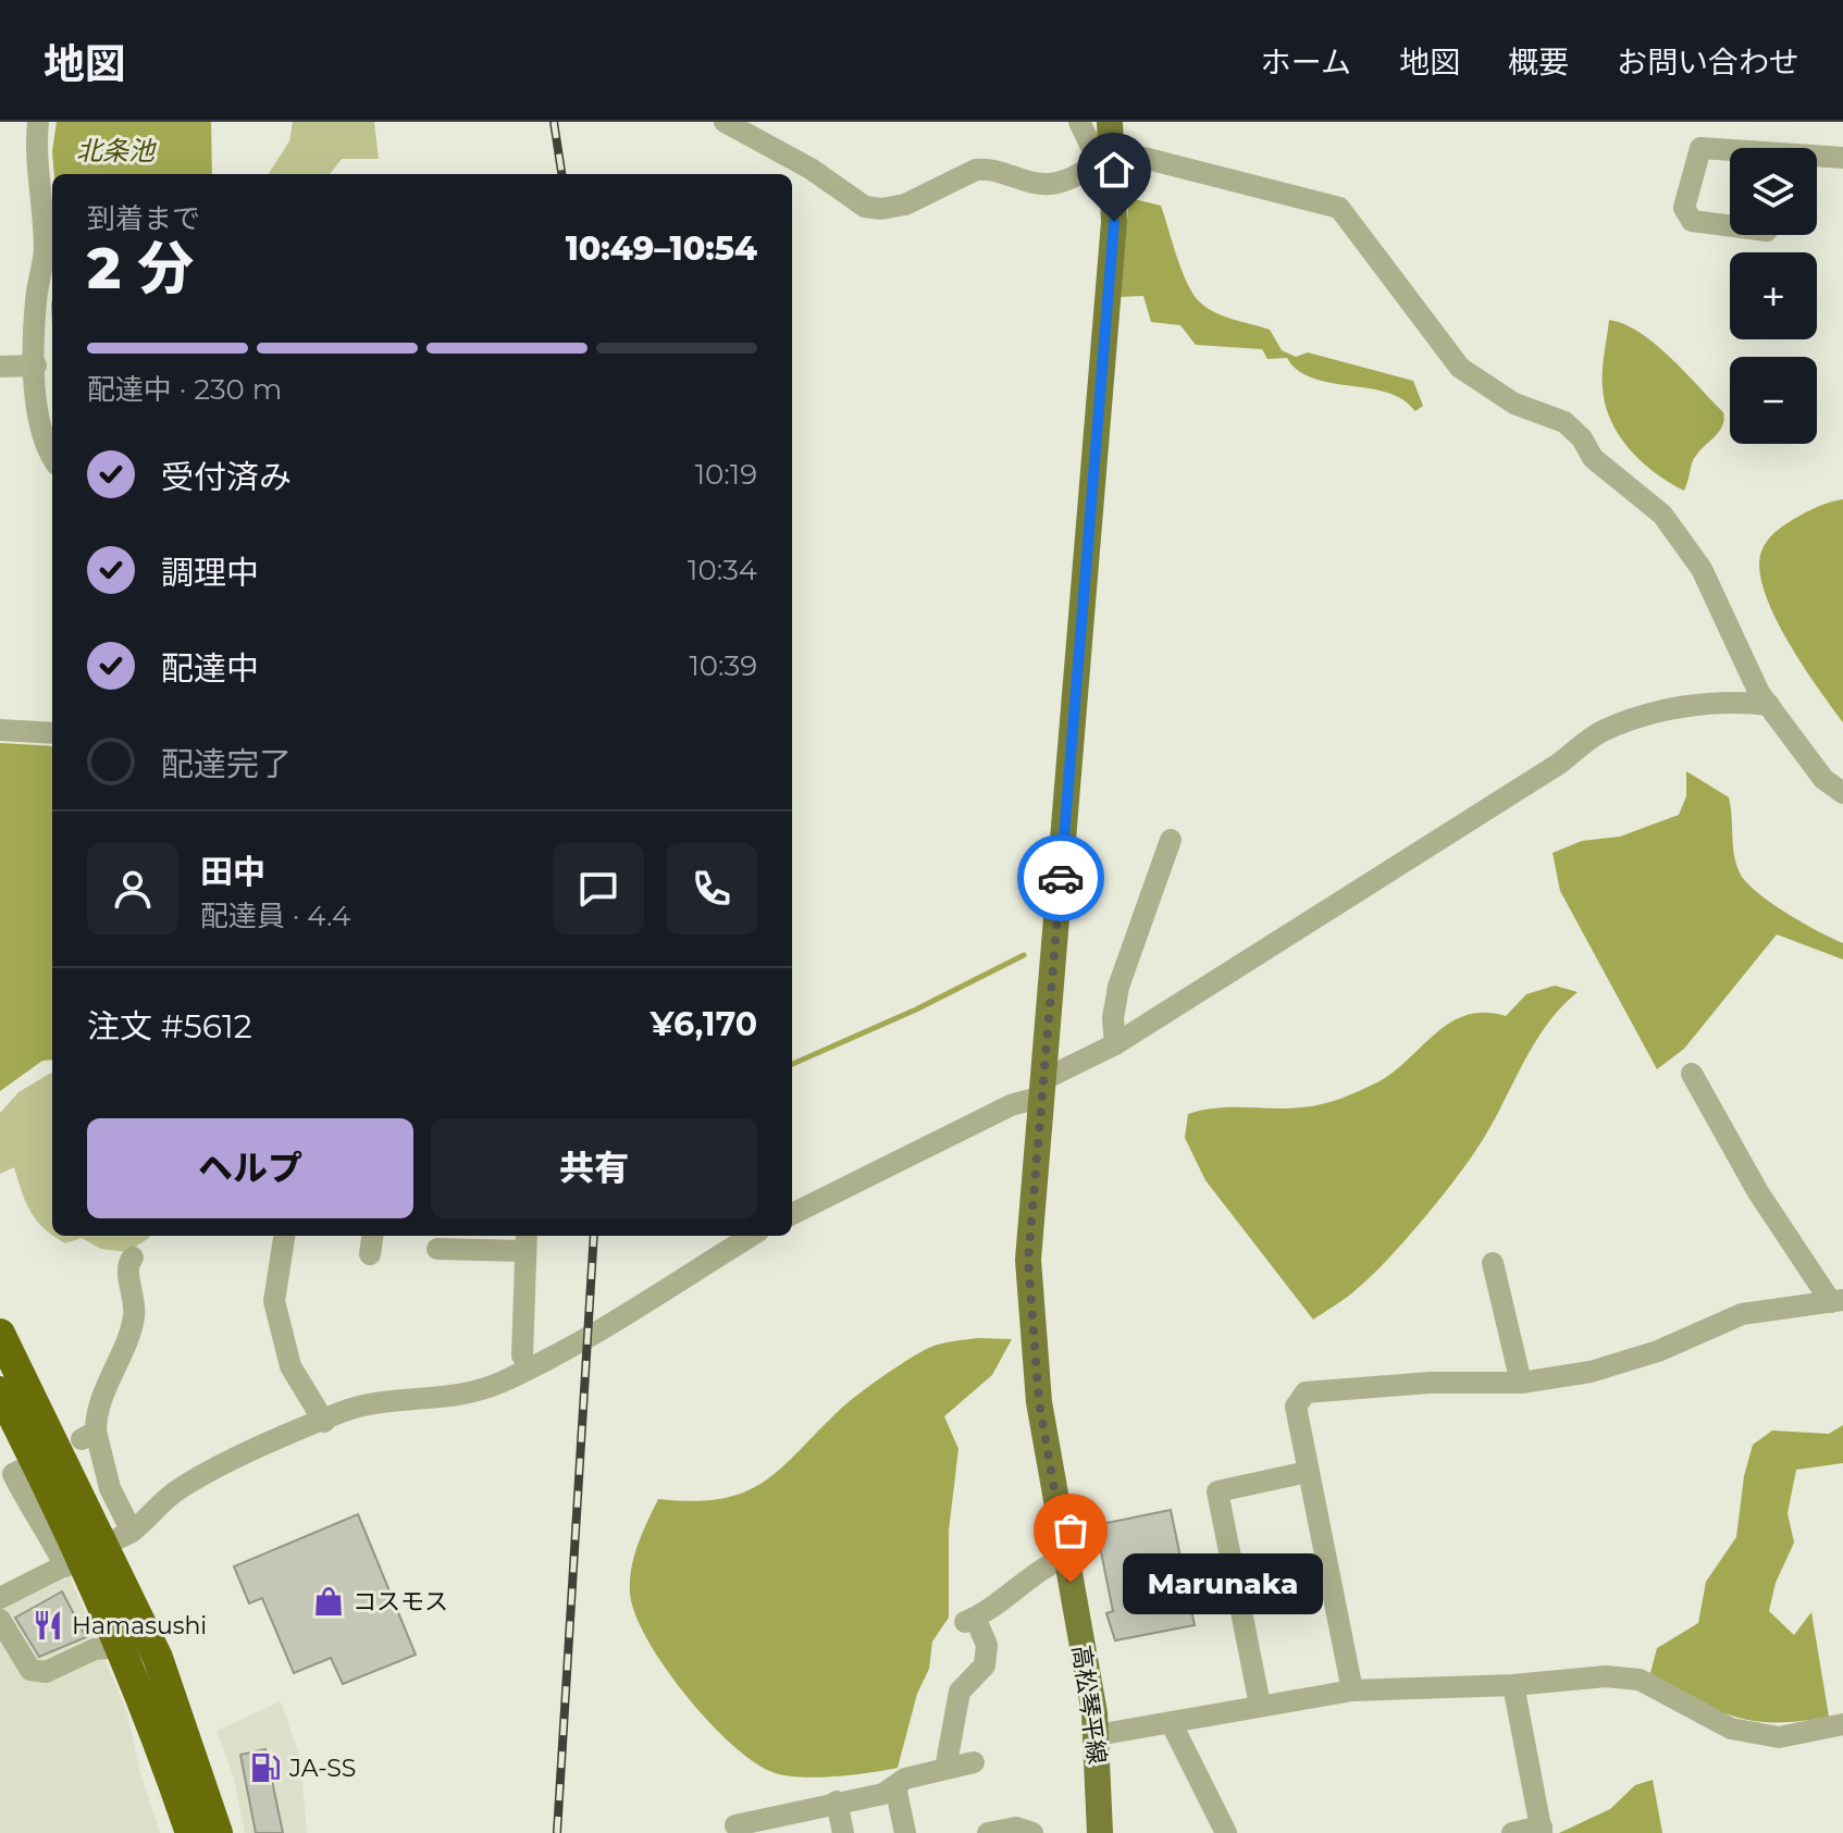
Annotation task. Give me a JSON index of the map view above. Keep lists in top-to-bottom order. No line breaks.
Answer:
{"streets":{"main road":["高松琴平線"]},"water":["北条池"],"places":{"other":["Marunaka"],"shop":["コスモス"],"restaurant":["Hamasushi"],"fuel station":["JA-SS"]},"page":{"header":"地図","nav":["ホーム","地図","概要","お問い合わせ"],"map_buttons":["+","−"],"heading":["2 分","到着まで","10:49–10:54"],"panel":["田中","配達員 · 4.4","注文 #5612","¥6,170"],"bar":"配達中 · 230 m","list":[["受付済み","10:19"],["調理中","10:34"],["配達中","10:39"],"配達完了"],"buttons":["ヘルプ","共有"],"bubble":"Marunaka"}}
